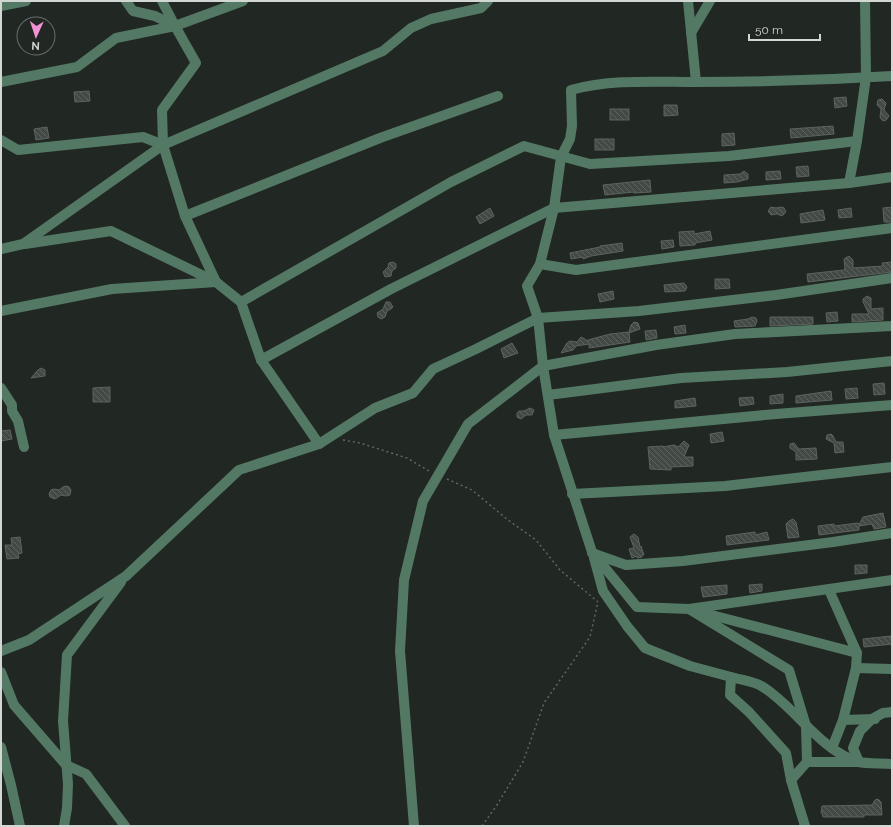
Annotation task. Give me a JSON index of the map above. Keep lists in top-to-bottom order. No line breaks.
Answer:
{"scale_bar":"50 m","north":"bottom"}
